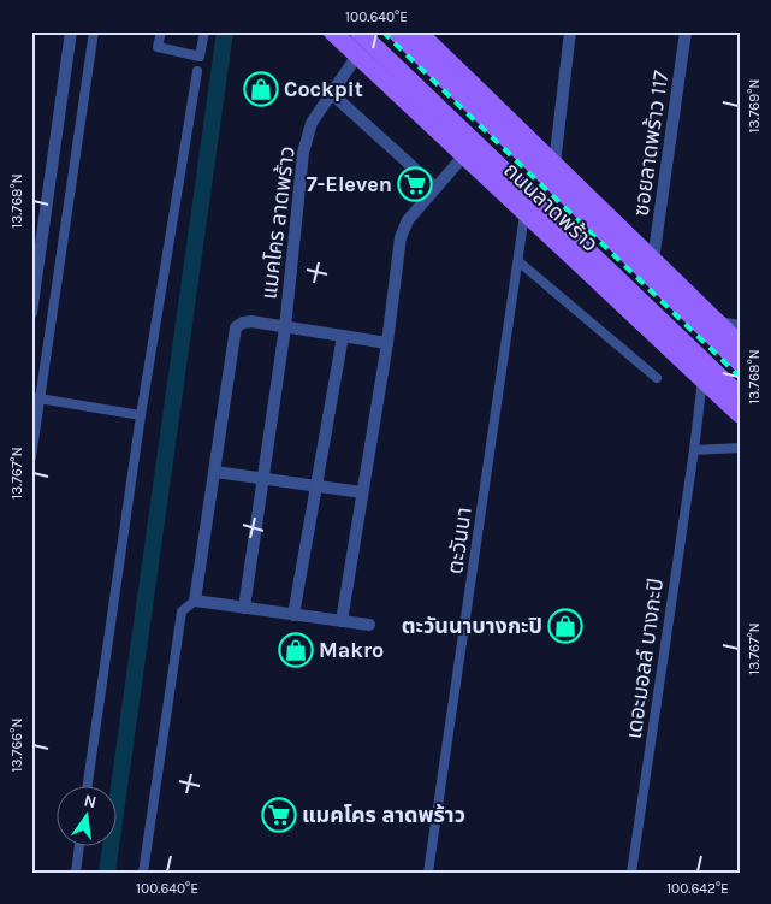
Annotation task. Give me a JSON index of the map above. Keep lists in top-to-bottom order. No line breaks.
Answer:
{"streets":{"main road":["ถนนลาดพร้าว"],"street":["ซอยลาดพร้าว 117","แมคโคร ลาดพร้าว"],"lane":["ตะวันนา","เดอะมอลล์ บางกะปิ"]},"crossings":[["ซอยลาดพร้าว 117","ถนนลาดพร้าว"],["ถนนลาดพร้าว","แมคโคร ลาดพร้าว"],["ถนนลาดพร้าว","ตะวันนา"],["ถนนลาดพร้าว","เดอะมอลล์ บางกะปิ"]],"places":{"shop":["Cockpit","ตะวันนาบางกะปิ","Makro"],"supermarket":["7-Eleven","แมคโคร ลาดพร้าว"]},"north":"top","coordinates":["100.640°E","13.769°N","13.768°N","13.767°N","13.766°N","100.642°E"]}
